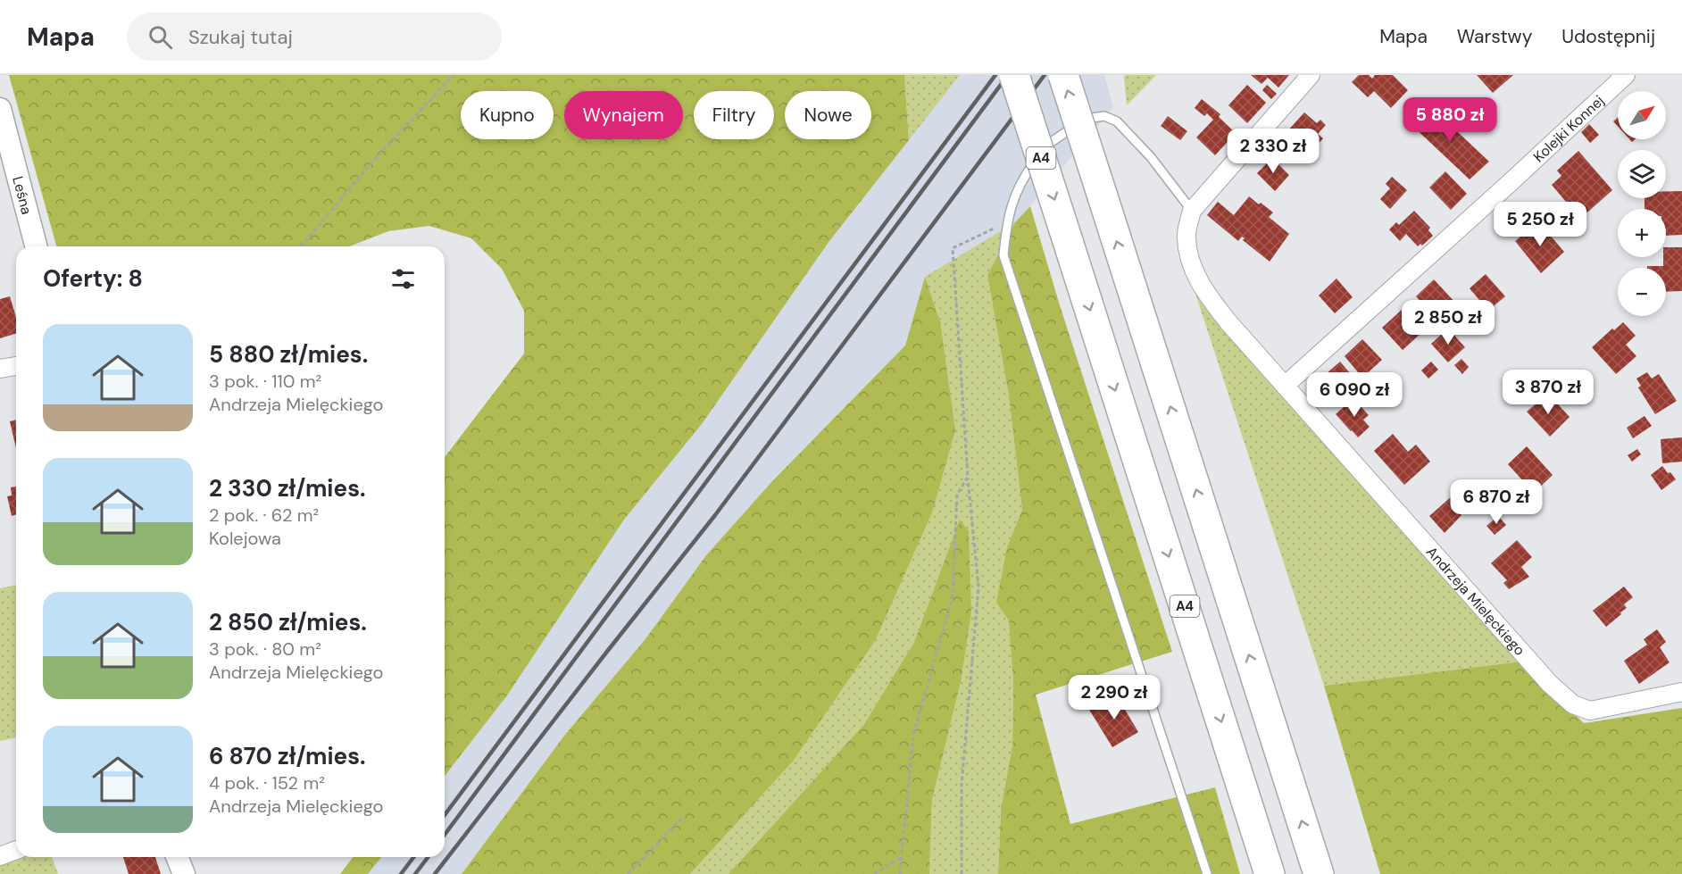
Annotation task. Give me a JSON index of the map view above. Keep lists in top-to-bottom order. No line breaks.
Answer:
{"streets":{"highway":["A4"],"street":["Kolejki Konnej","Leśna","Andrzeja Mielęckiego"]},"crossings":[["Kolejki Konnej","Andrzeja Mielęckiego"]],"north":"top right","page":{"header":"Mapa","search":"Szukaj tutaj","nav":["Mapa","Warstwy","Udostępnij"],"map_buttons":["+","−"],"chip":["Kupno","Wynajem","Filtry","Nowe"],"price":["5 880 zł","2 330 zł","5 250 zł","2 850 zł","3 870 zł","6 090 zł","6 870 zł","2 290 zł"],"heading":"Oferty: 8","list":[{"name":"5 880 zł/mies.","note":"3 pok. · 110 m² · Andrzeja Mielęckiego"},{"name":"2 330 zł/mies.","note":"2 pok. · 62 m² · Kolejowa"},{"name":"2 850 zł/mies.","note":"3 pok. · 80 m² · Andrzeja Mielęckiego"},{"name":"6 870 zł/mies.","note":"4 pok. · 152 m² · Andrzeja Mielęckiego"}]}}
